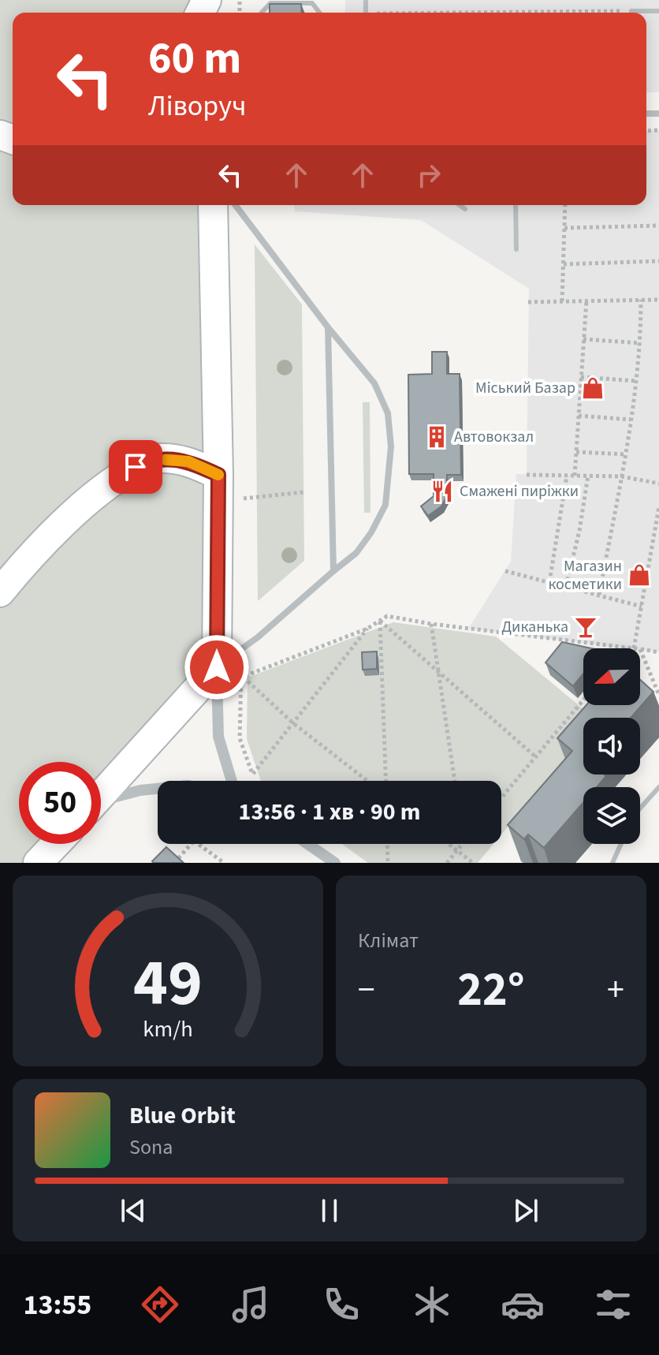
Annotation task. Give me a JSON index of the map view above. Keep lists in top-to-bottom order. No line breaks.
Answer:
{"places":{"shop":["Міський Базар","Магазин косметики"],"building":["Автовокзал"],"restaurant":["Смажені пиріжки"],"bar":["Диканька"]},"north":"left","page":{"turn":["60 m","Ліворуч"],"limit":"50","trip":"13:56 · 1 хв · 90 m","tile":"Клімат","heat":["−","22°","+"],"song":["Blue Orbit","Sona"],"tabs":"13:55","gauge":["49","km/h"]}}
